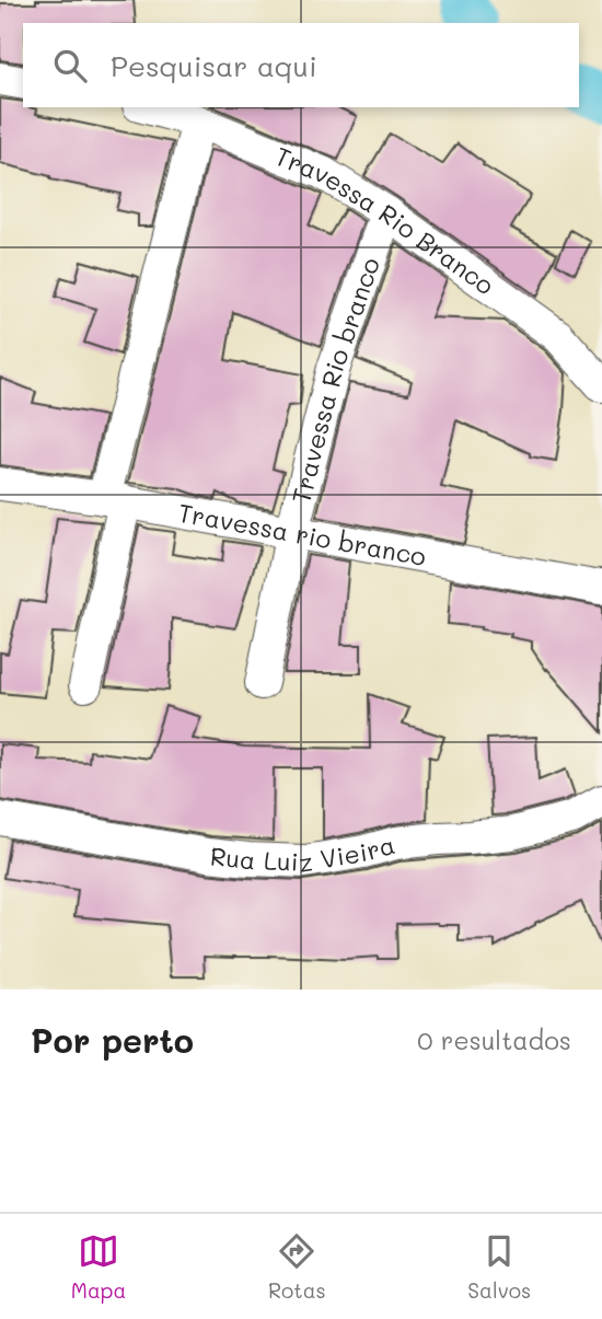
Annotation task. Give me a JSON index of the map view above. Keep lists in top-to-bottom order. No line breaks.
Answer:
{"streets":{"street":["Travessa Rio Branco","Travessa Rio branco","Travessa rio branco","Rua Luiz Vieira"]},"crossings":[["Travessa Rio Branco","Travessa Rio branco"],["Travessa Rio branco","Travessa rio branco"]],"page":{"search":"Pesquisar aqui","heading":["Por perto","0 resultados"],"nav":["Mapa","Rotas","Salvos"]}}
